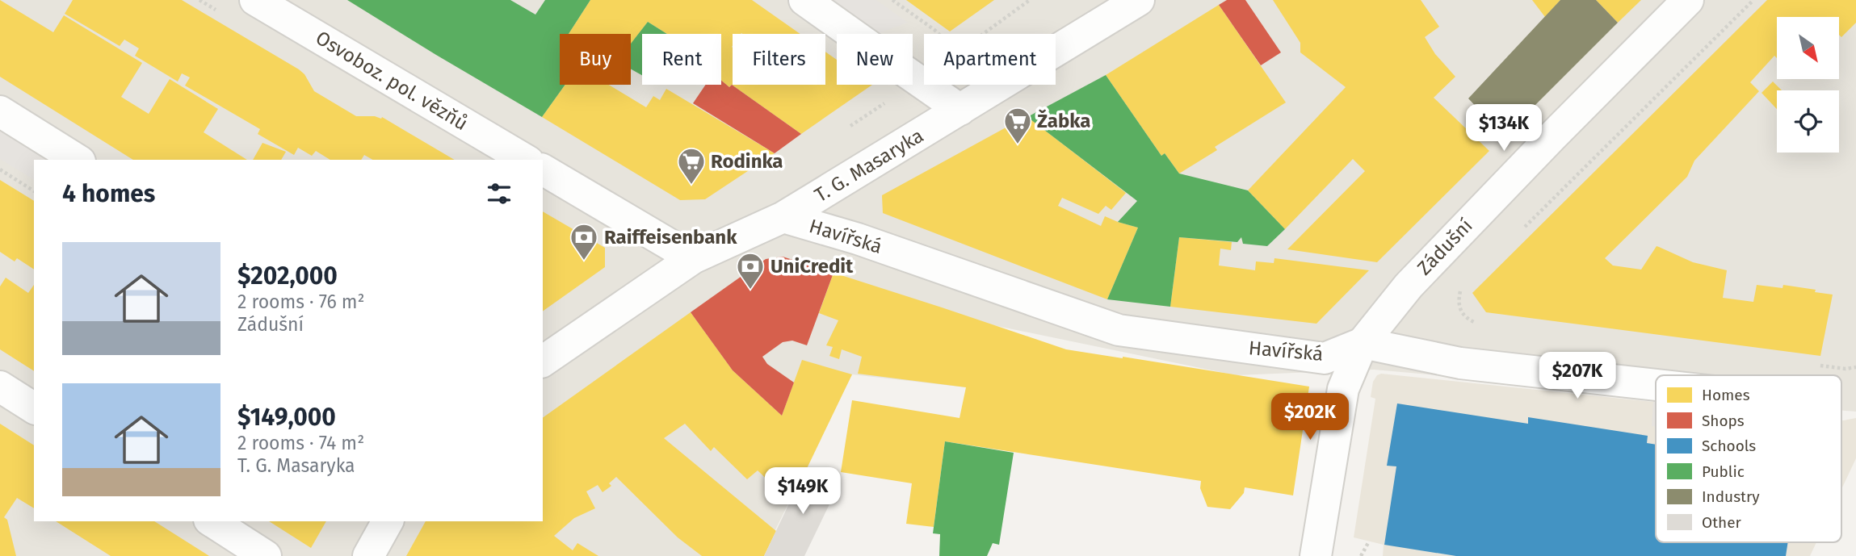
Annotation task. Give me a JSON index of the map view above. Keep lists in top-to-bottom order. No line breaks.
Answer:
{"streets":{"street":["Osvoboz. pol. vězňů","T. G. Masaryka","Havířská","Zádušní"]},"crossings":[["T. G. Masaryka","Havířská"],["Havířská","Zádušní"]],"places":{"supermarket":["Žabka","Rodinka"],"bank":["Raiffeisenbank","UniCredit"]},"legend":["Homes","Shops","Schools","Public","Industry","Other"],"north":"bottom right","page":{"chip":["Buy","Rent","Filters","New","Apartment"],"price":["$134K","$207K","$202K","$149K"],"heading":"4 homes","list":[{"name":"$202,000","note":"2 rooms · 76 m² · Zádušní"},{"name":"$149,000","note":"2 rooms · 74 m² · T. G. Masaryka"}]}}
